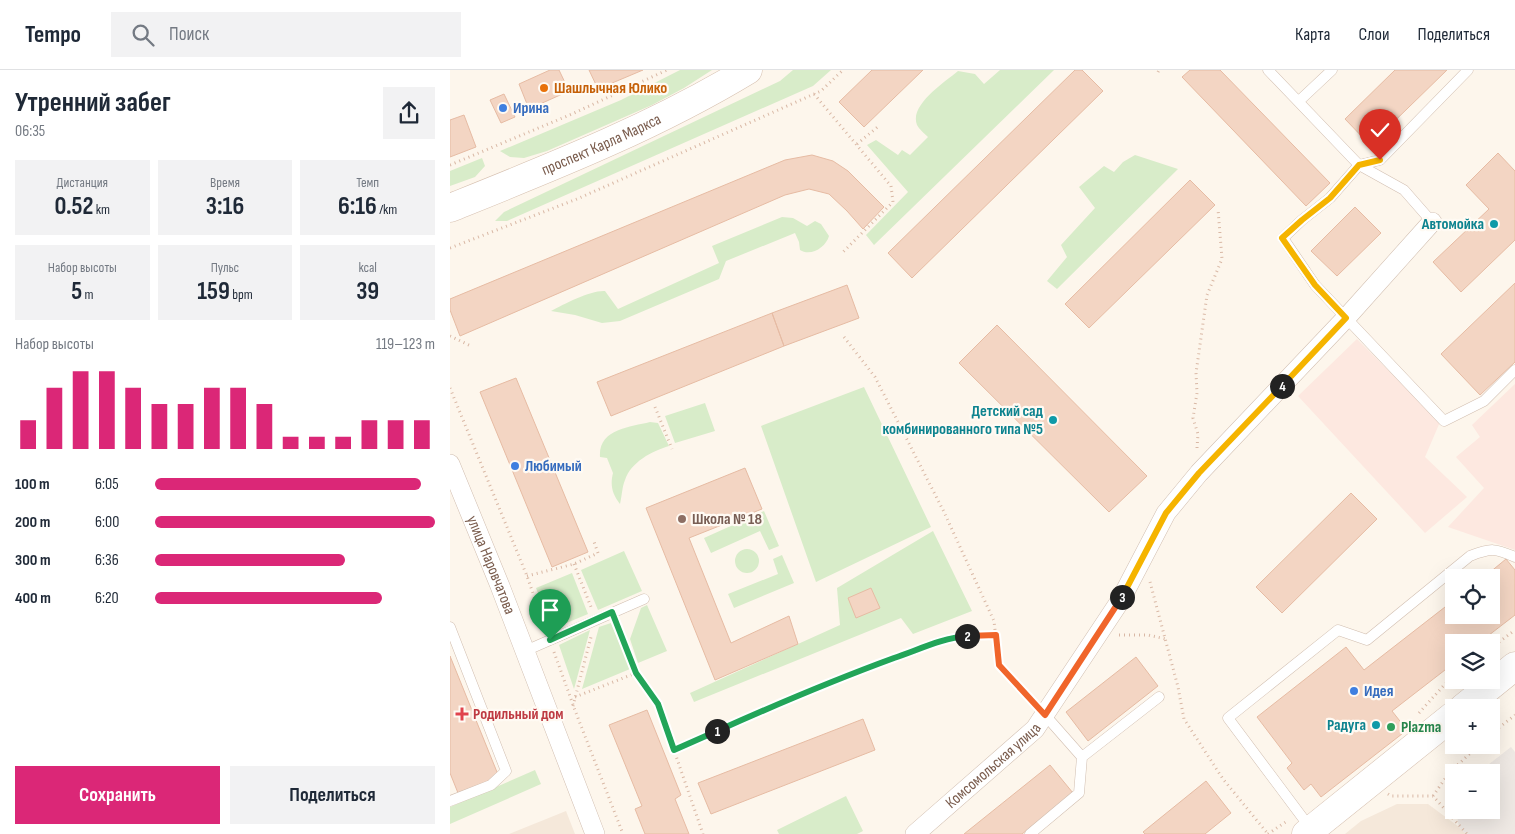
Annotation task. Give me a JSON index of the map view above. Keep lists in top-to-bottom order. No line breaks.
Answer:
{"streets":{"street":["проспект Карла Маркса","улица Наровчатова","Комсомольская улица"]},"places":{"other":["Шашлычная Юлико","Ирина","Автомойка","Детский сад комбинированного типа №5","Любимый","Школа № 18","Идея","Радуга","Plazma"],"health":["Родильный дом"]},"page":{"header":"Tempo","search":"Поиск","nav":["Карта","Слои","Поделиться"],"heading":["Утренний забег","06:35"],"stats":[["Дистанция","0.52 km"],["Время","3:16"],["Темп","6:16 /km"],["Набор высоты","5 m"],["Пульс","159 bpm"],["kcal","39"]],"chart":["Набор высоты","119–123 m"],"pins":["4","3","2","1"],"list":[{"name":"100 m","note":"6:05"},{"name":"200 m","note":"6:00"},{"name":"300 m","note":"6:36"},{"name":"400 m","note":"6:20"}],"map_buttons":["+","−"],"buttons":["Сохранить","Поделиться"]}}
